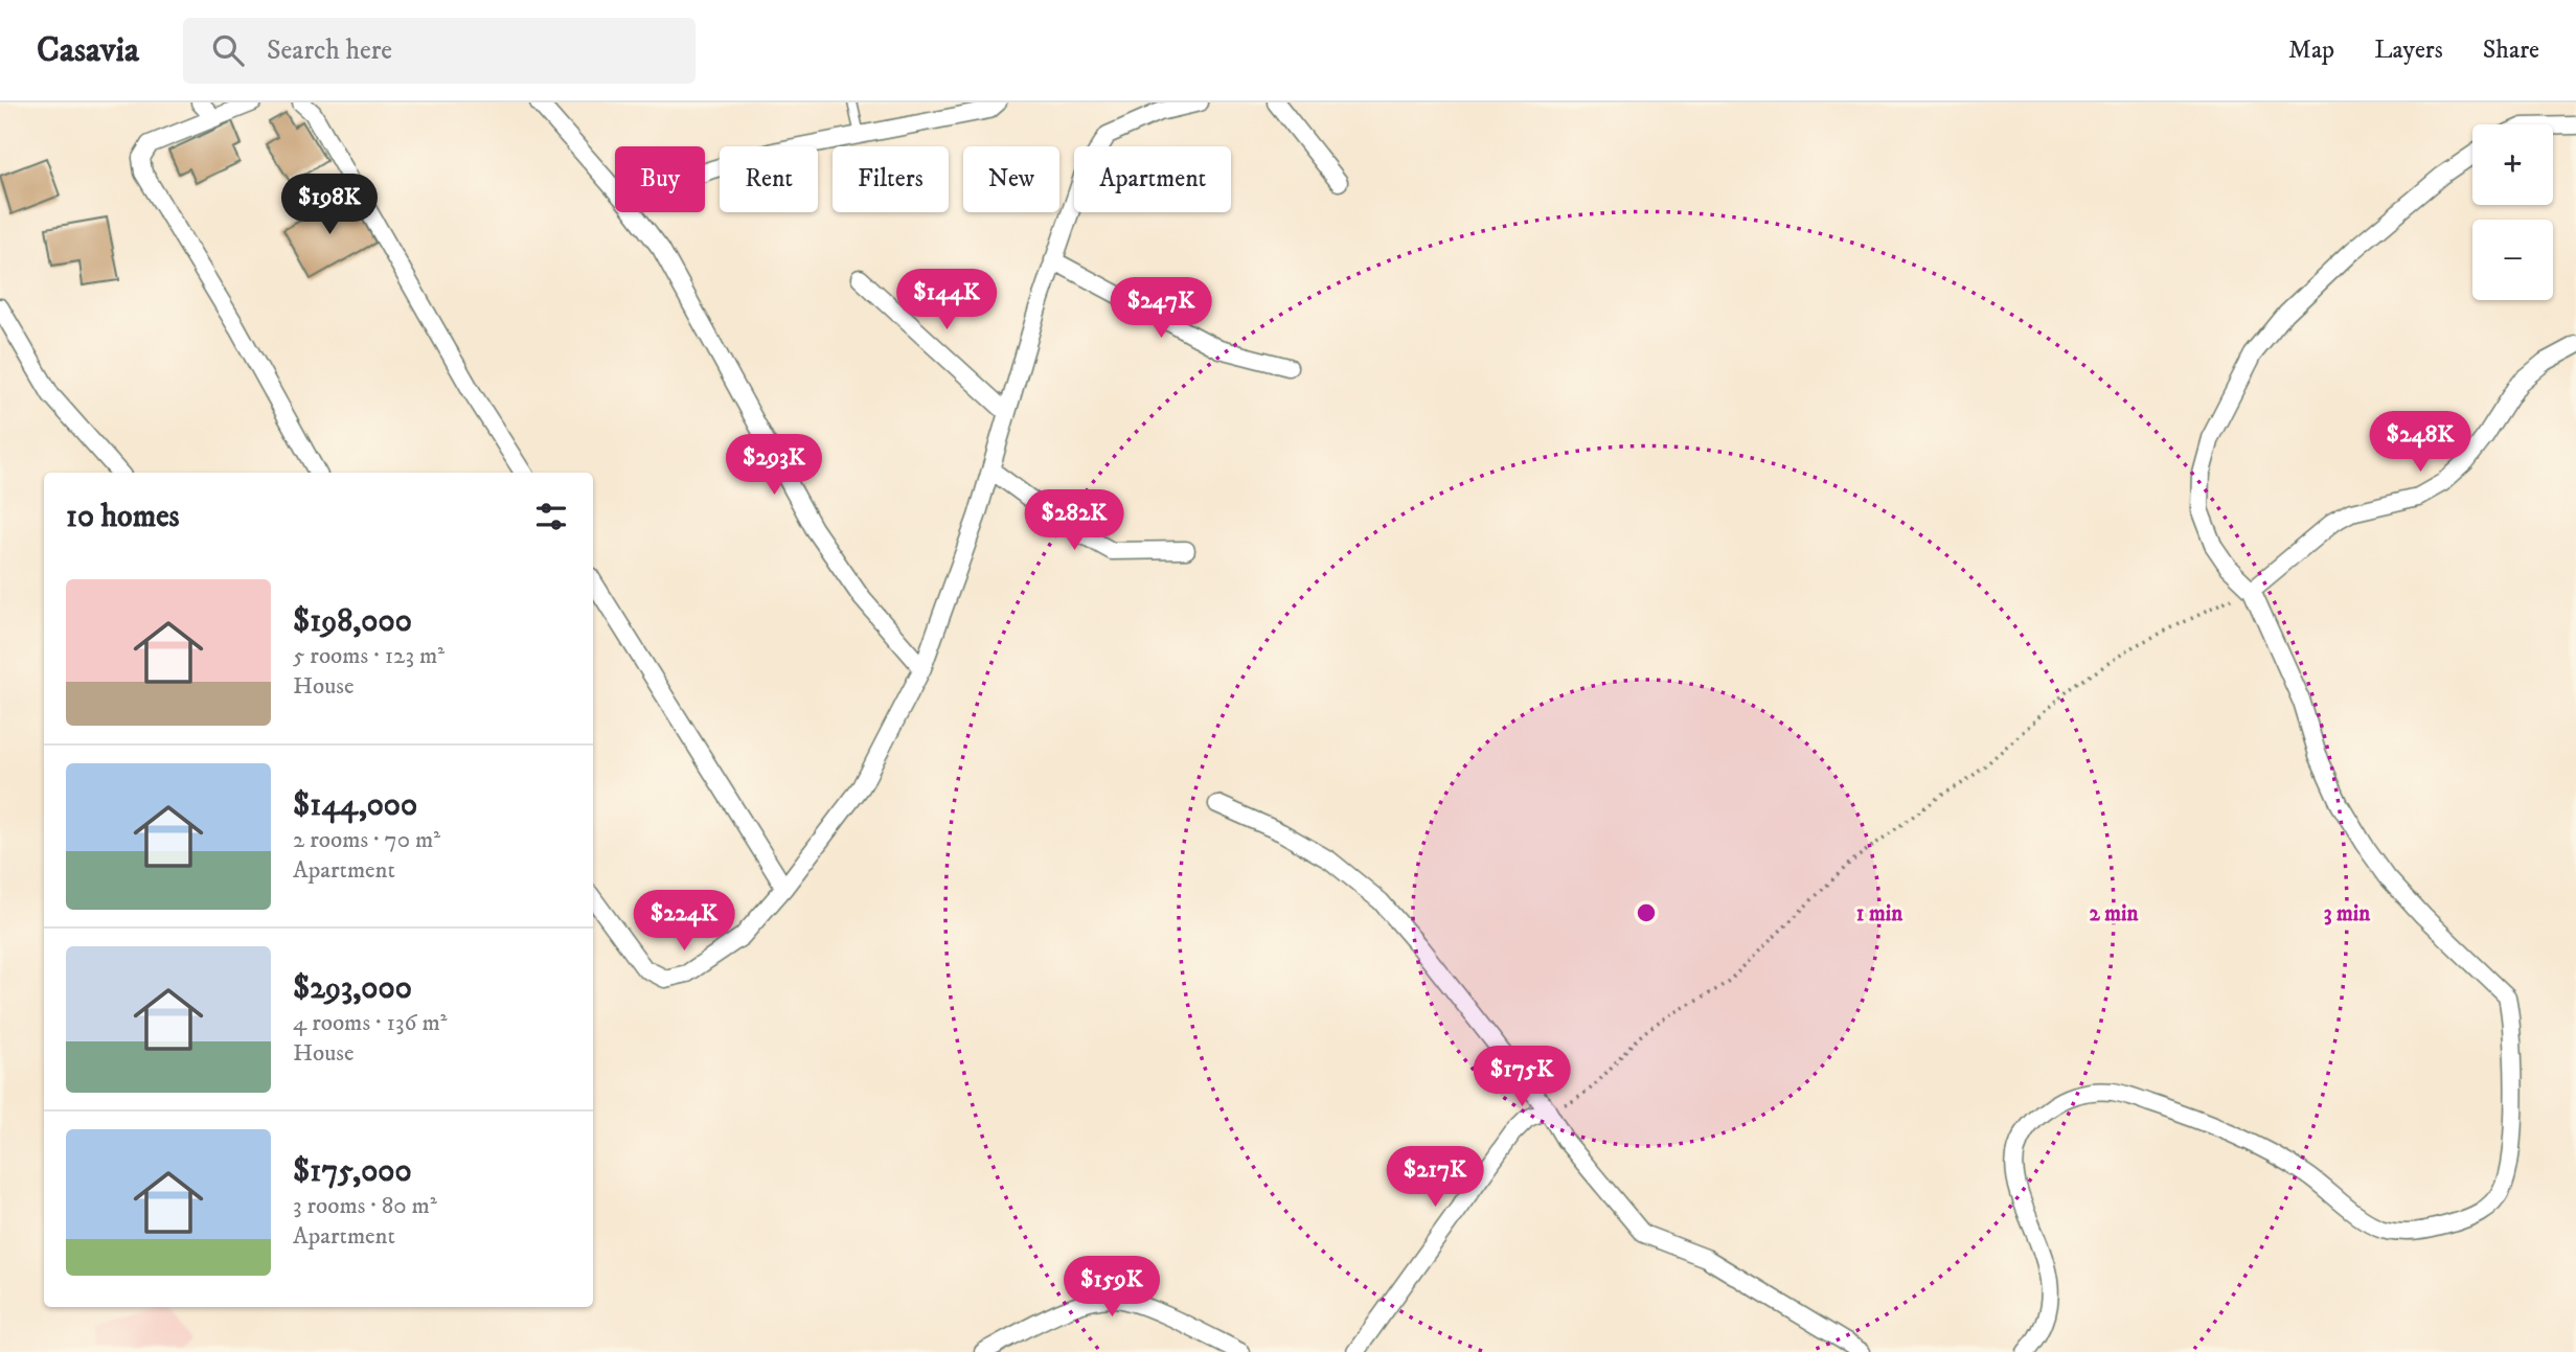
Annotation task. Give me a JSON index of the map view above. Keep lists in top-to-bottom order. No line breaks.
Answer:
{"page":{"header":"Casavia","search":"Search here","nav":["Map","Layers","Share"],"map_buttons":["+","−"],"chip":["Buy","Rent","Filters","New","Apartment"],"price":["$198K","$144K","$247K","$248K","$293K","$282K","$224K","$175K","$217K","$159K"],"heading":"10 homes","list":[{"name":"$198,000","note":"5 rooms · 123 m² · House"},{"name":"$144,000","note":"2 rooms · 70 m² · Apartment"},{"name":"$293,000","note":"4 rooms · 136 m² · House"},{"name":"$175,000","note":"3 rooms · 80 m² · Apartment"}]},"rings":["1 min","2 min","3 min"]}
